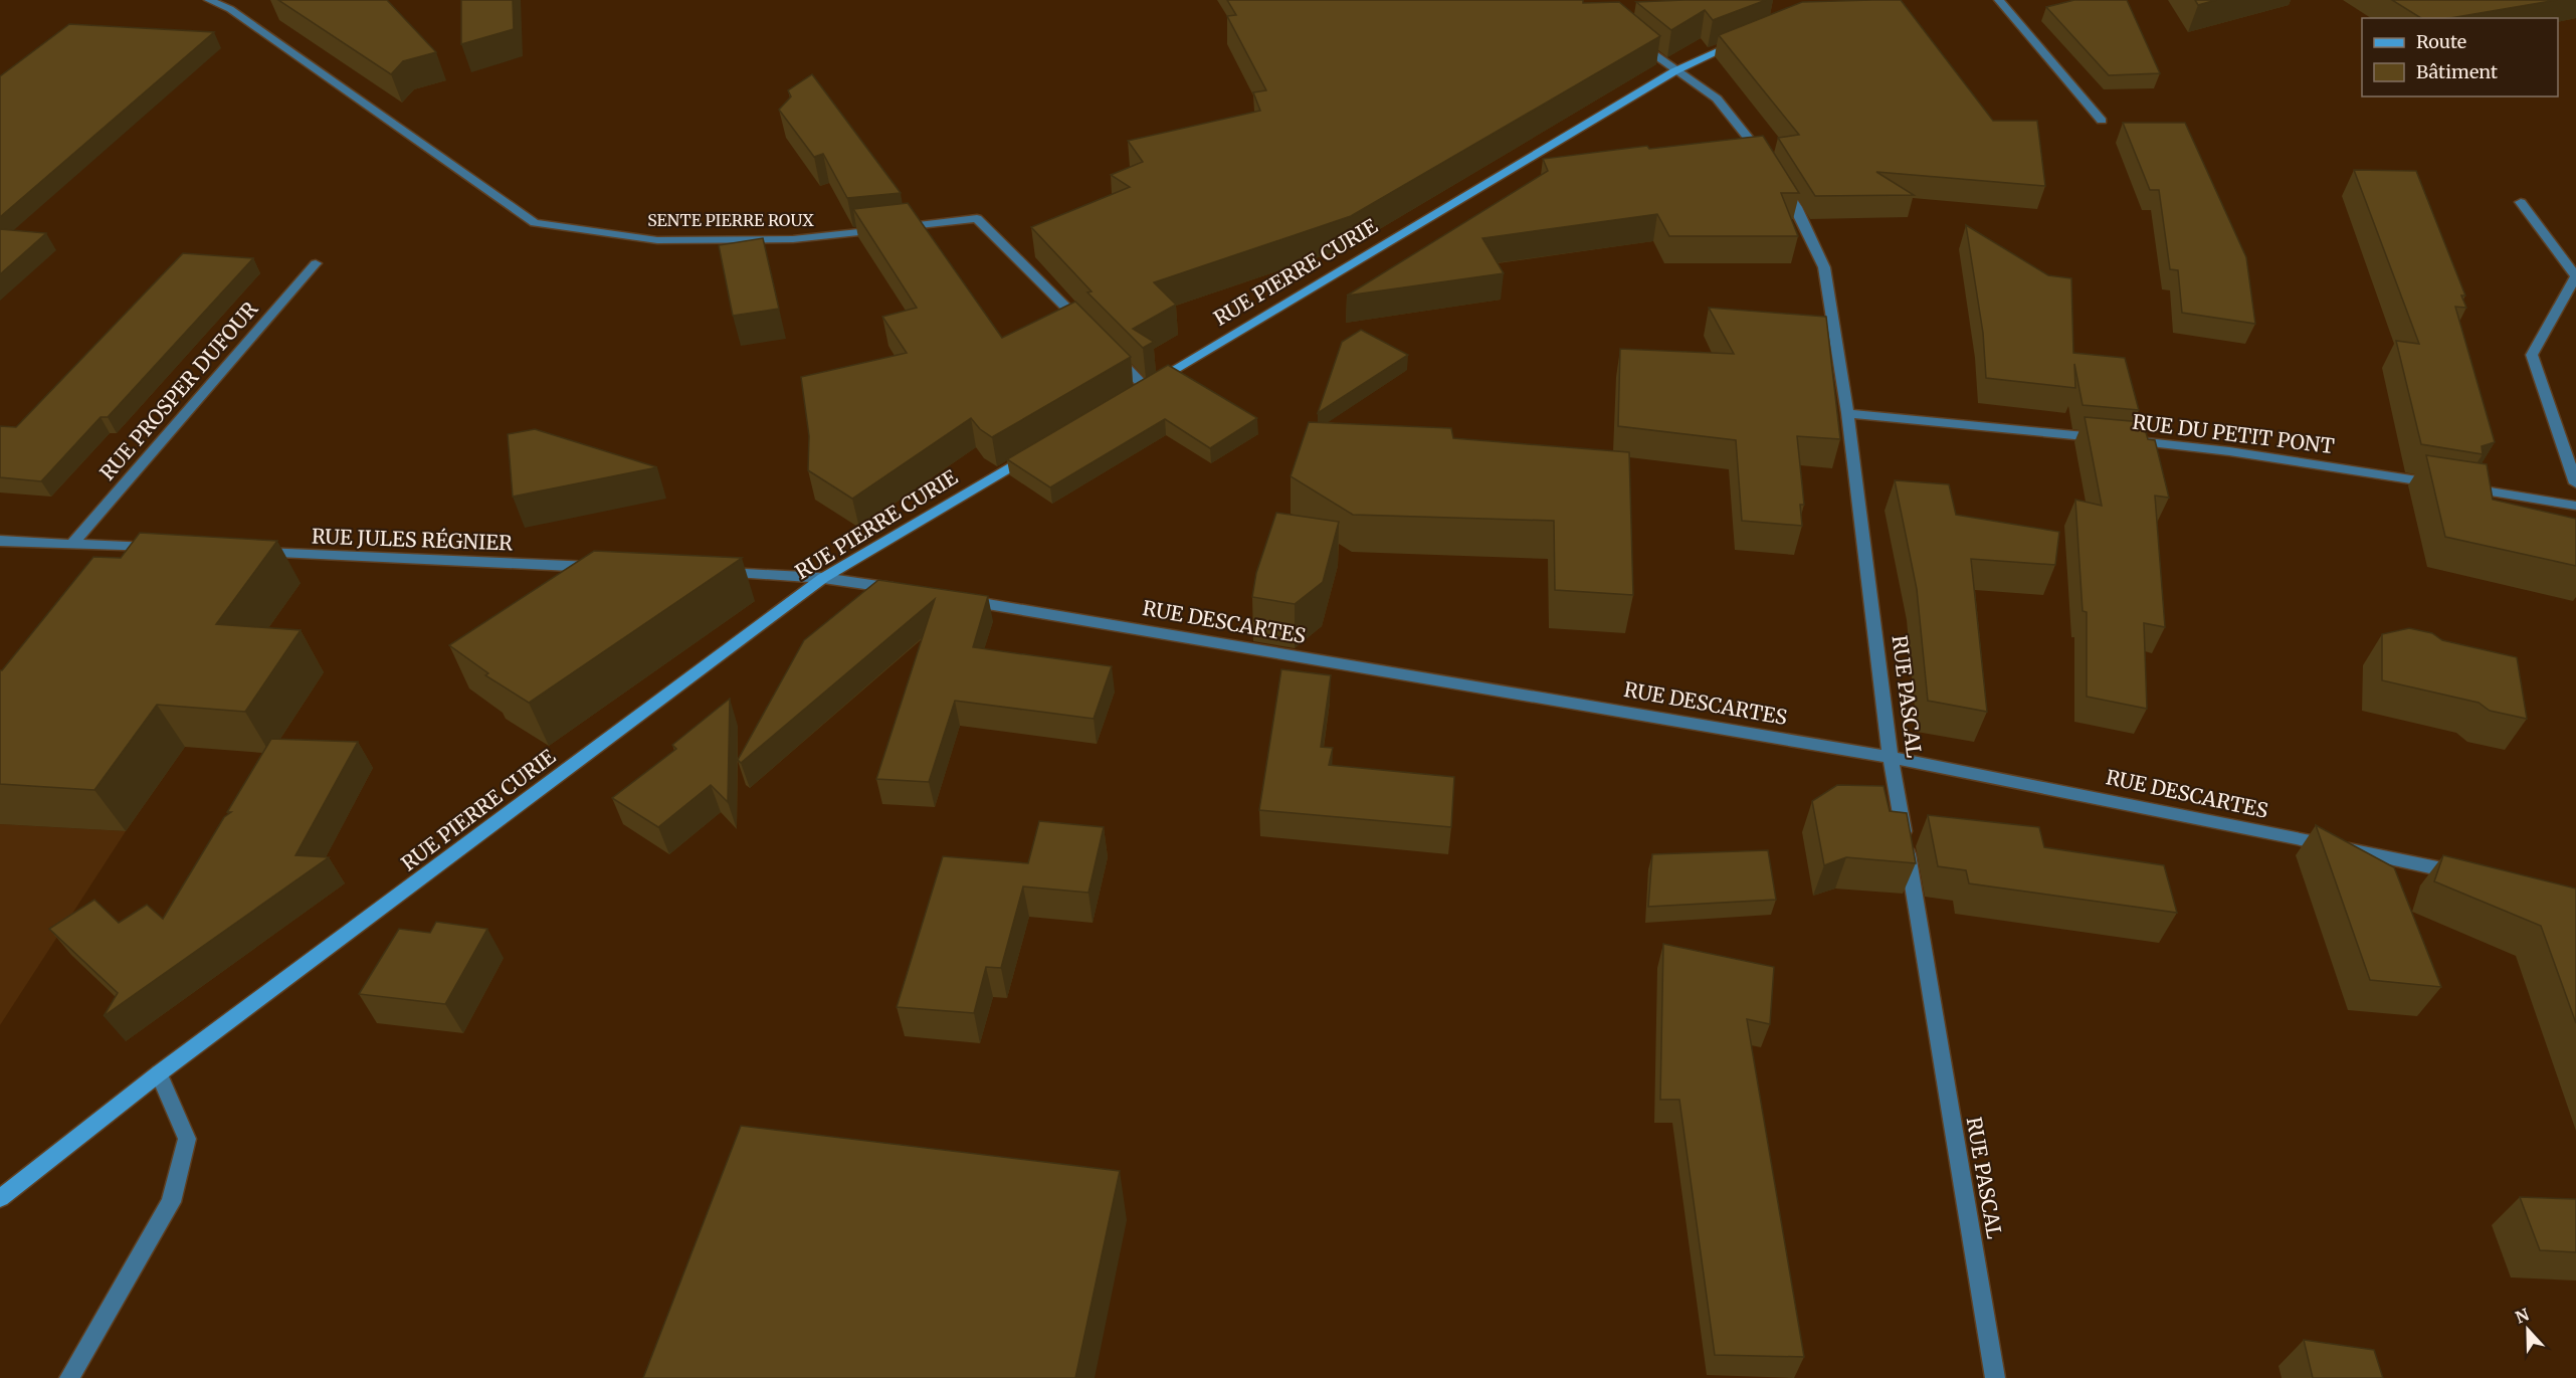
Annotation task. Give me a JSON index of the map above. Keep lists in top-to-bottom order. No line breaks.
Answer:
{"streets":{"street":["SENTE PIERRE ROUX","RUE PIERRE CURIE","RUE PROSPER DUFOUR","RUE DU PETIT PONT","RUE JULES RÉGNIER","RUE DESCARTES","RUE PASCAL"]},"crossings":[["RUE DU PETIT PONT","RUE PASCAL"],["RUE DESCARTES","RUE PASCAL"]],"legend":["Route","Bâtiment"],"north":"top"}
